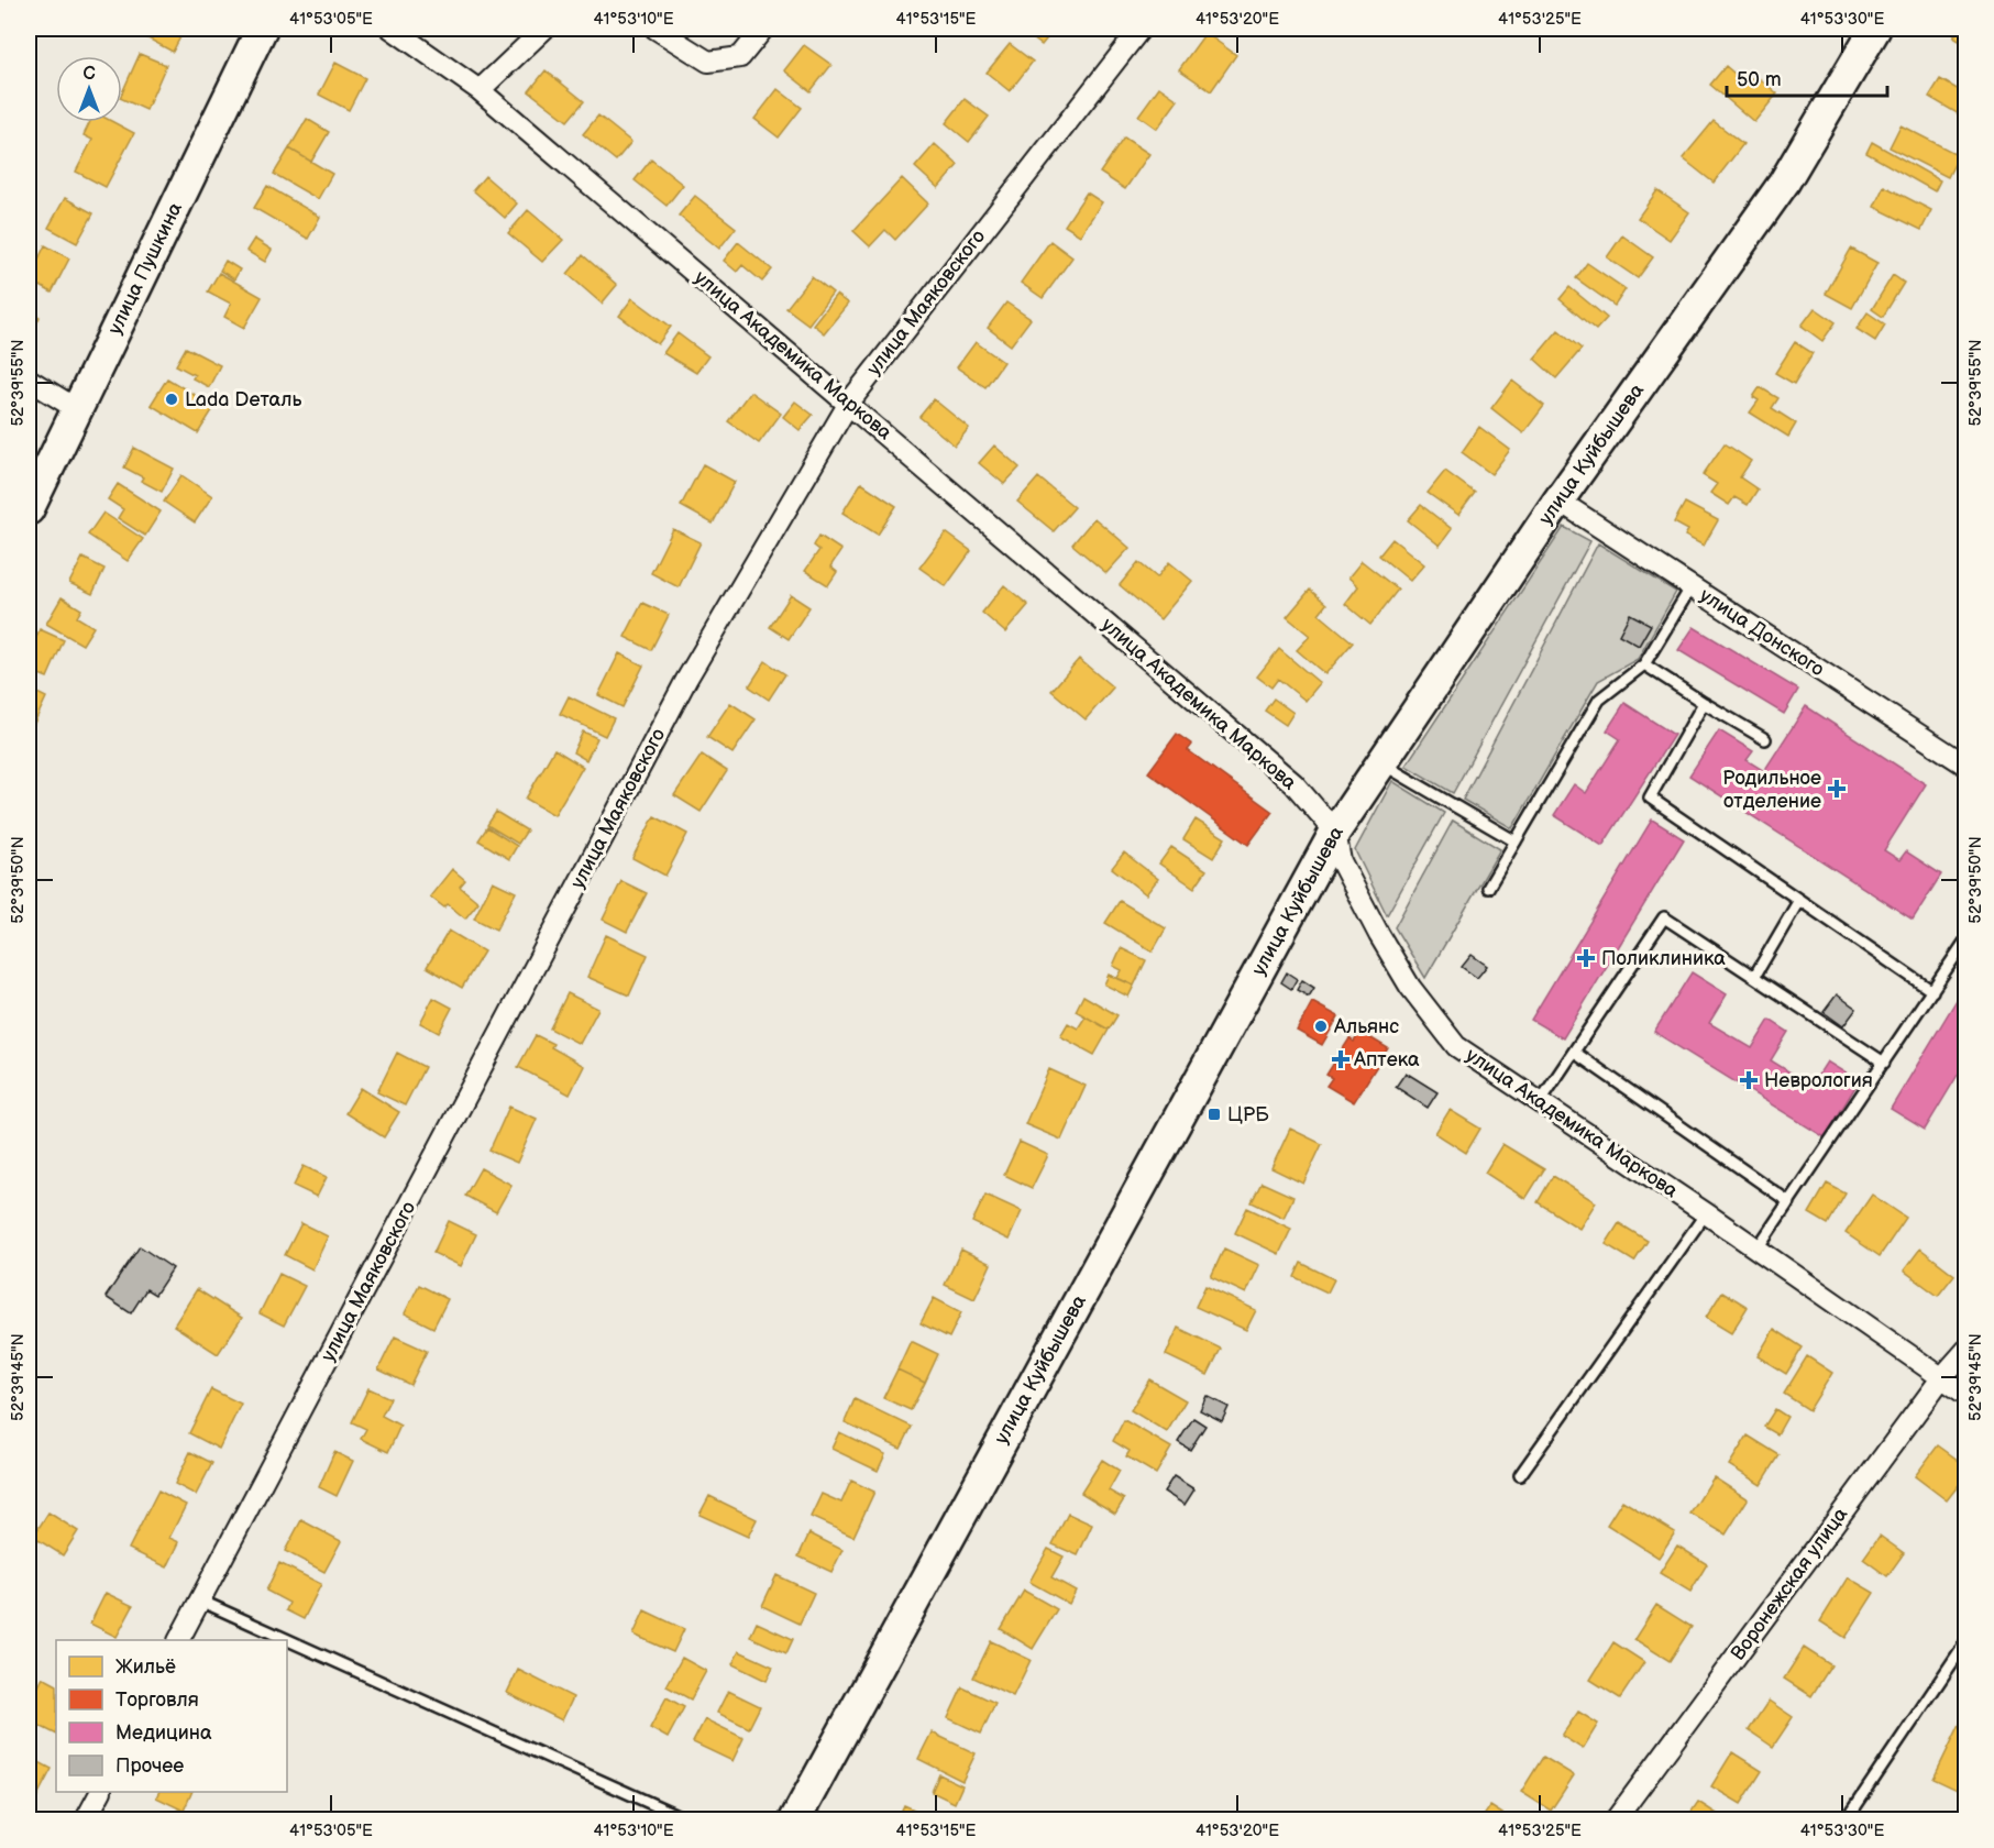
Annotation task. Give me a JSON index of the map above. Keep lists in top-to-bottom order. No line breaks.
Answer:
{"streets":{"street":["улица Пушкина","улица Маяковского","улица Академика Маркова","улица Куйбышева","улица Донского","Воронежская улица"]},"crossings":[["улица Маяковского","улица Академика Маркова"],["улица Академика Маркова","улица Куйбышева"],["улица Академика Маркова","Воронежская улица"],["улица Куйбышева","улица Донского"]],"places":{"other":["Lada Dеталь","Альянс"],"health":["Родильное отделение","Поликлиника","Аптека","Неврология"],"transit":["ЦРБ"]},"legend":["Жильё","Торговля","Медицина","Прочее"],"scale_bar":"50 m","north":"top","coordinates":["41°53'05\"E","41°53'10\"E","41°53'15\"E","41°53'20\"E","41°53'25\"E","41°53'30\"E","52°39'55\"N","52°39'50\"N","52°39'45\"N"]}
